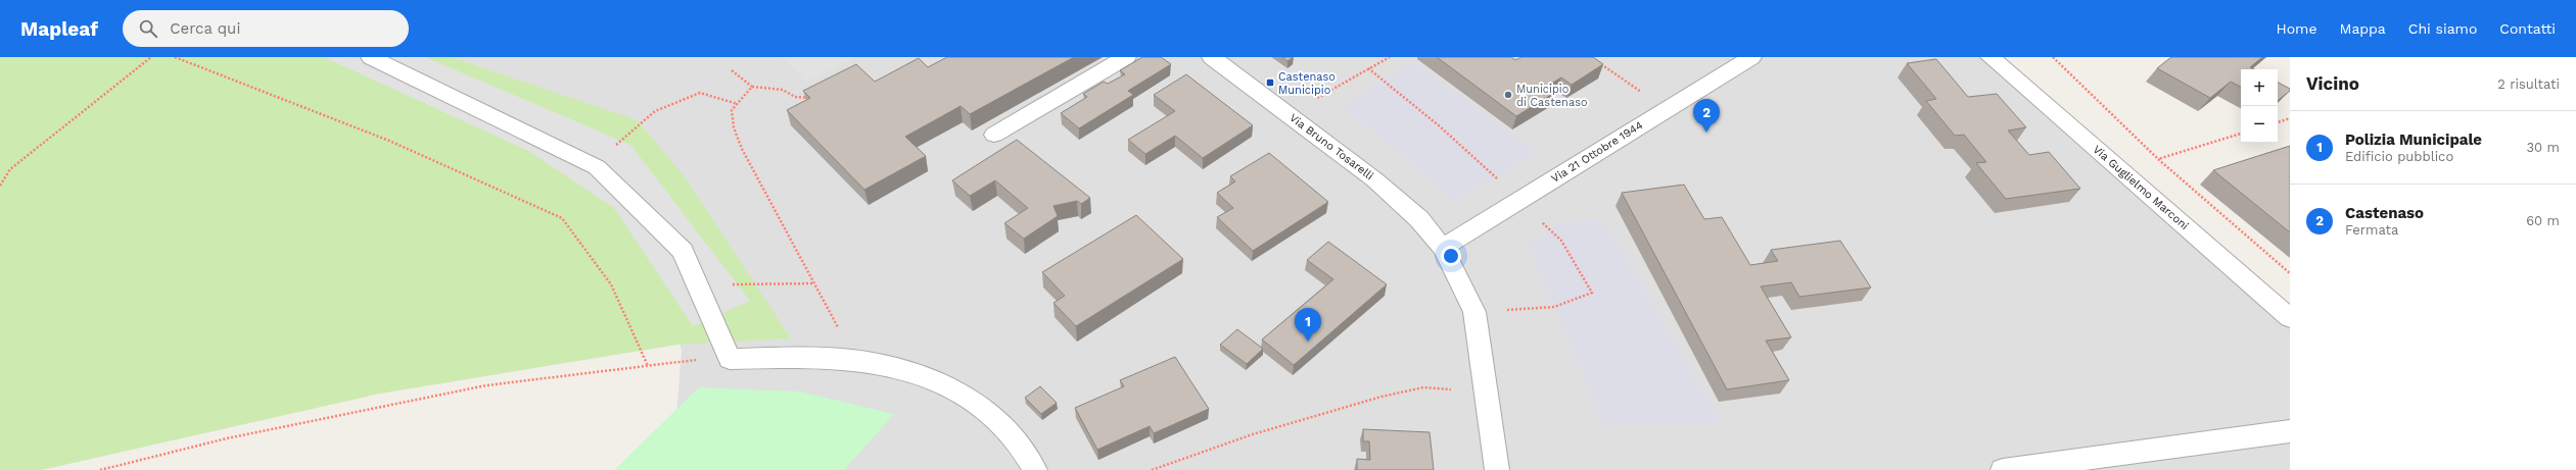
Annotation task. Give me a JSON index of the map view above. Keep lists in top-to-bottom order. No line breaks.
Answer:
{"streets":{"street":["Via Bruno Tosarelli","Via 21 Ottobre 1944","Via Guglielmo Marconi"]},"crossings":[["Via Bruno Tosarelli","Via 21 Ottobre 1944"]],"places":{"transit":["Castenaso Municipio"],"other":["Municipio di Castenaso"]},"page":{"header":"Mapleaf","search":"Cerca qui","nav":["Home","Mappa","Chi siamo","Contatti"],"heading":["Vicino","2 risultati"],"map_buttons":["+","−"],"pins":["2","1"],"list":[{"mark":"1","name":"Polizia Municipale","note":"Edificio pubblico","value":"30 m"},{"mark":"2","name":"Castenaso","note":"Fermata","value":"60 m"}]}}
